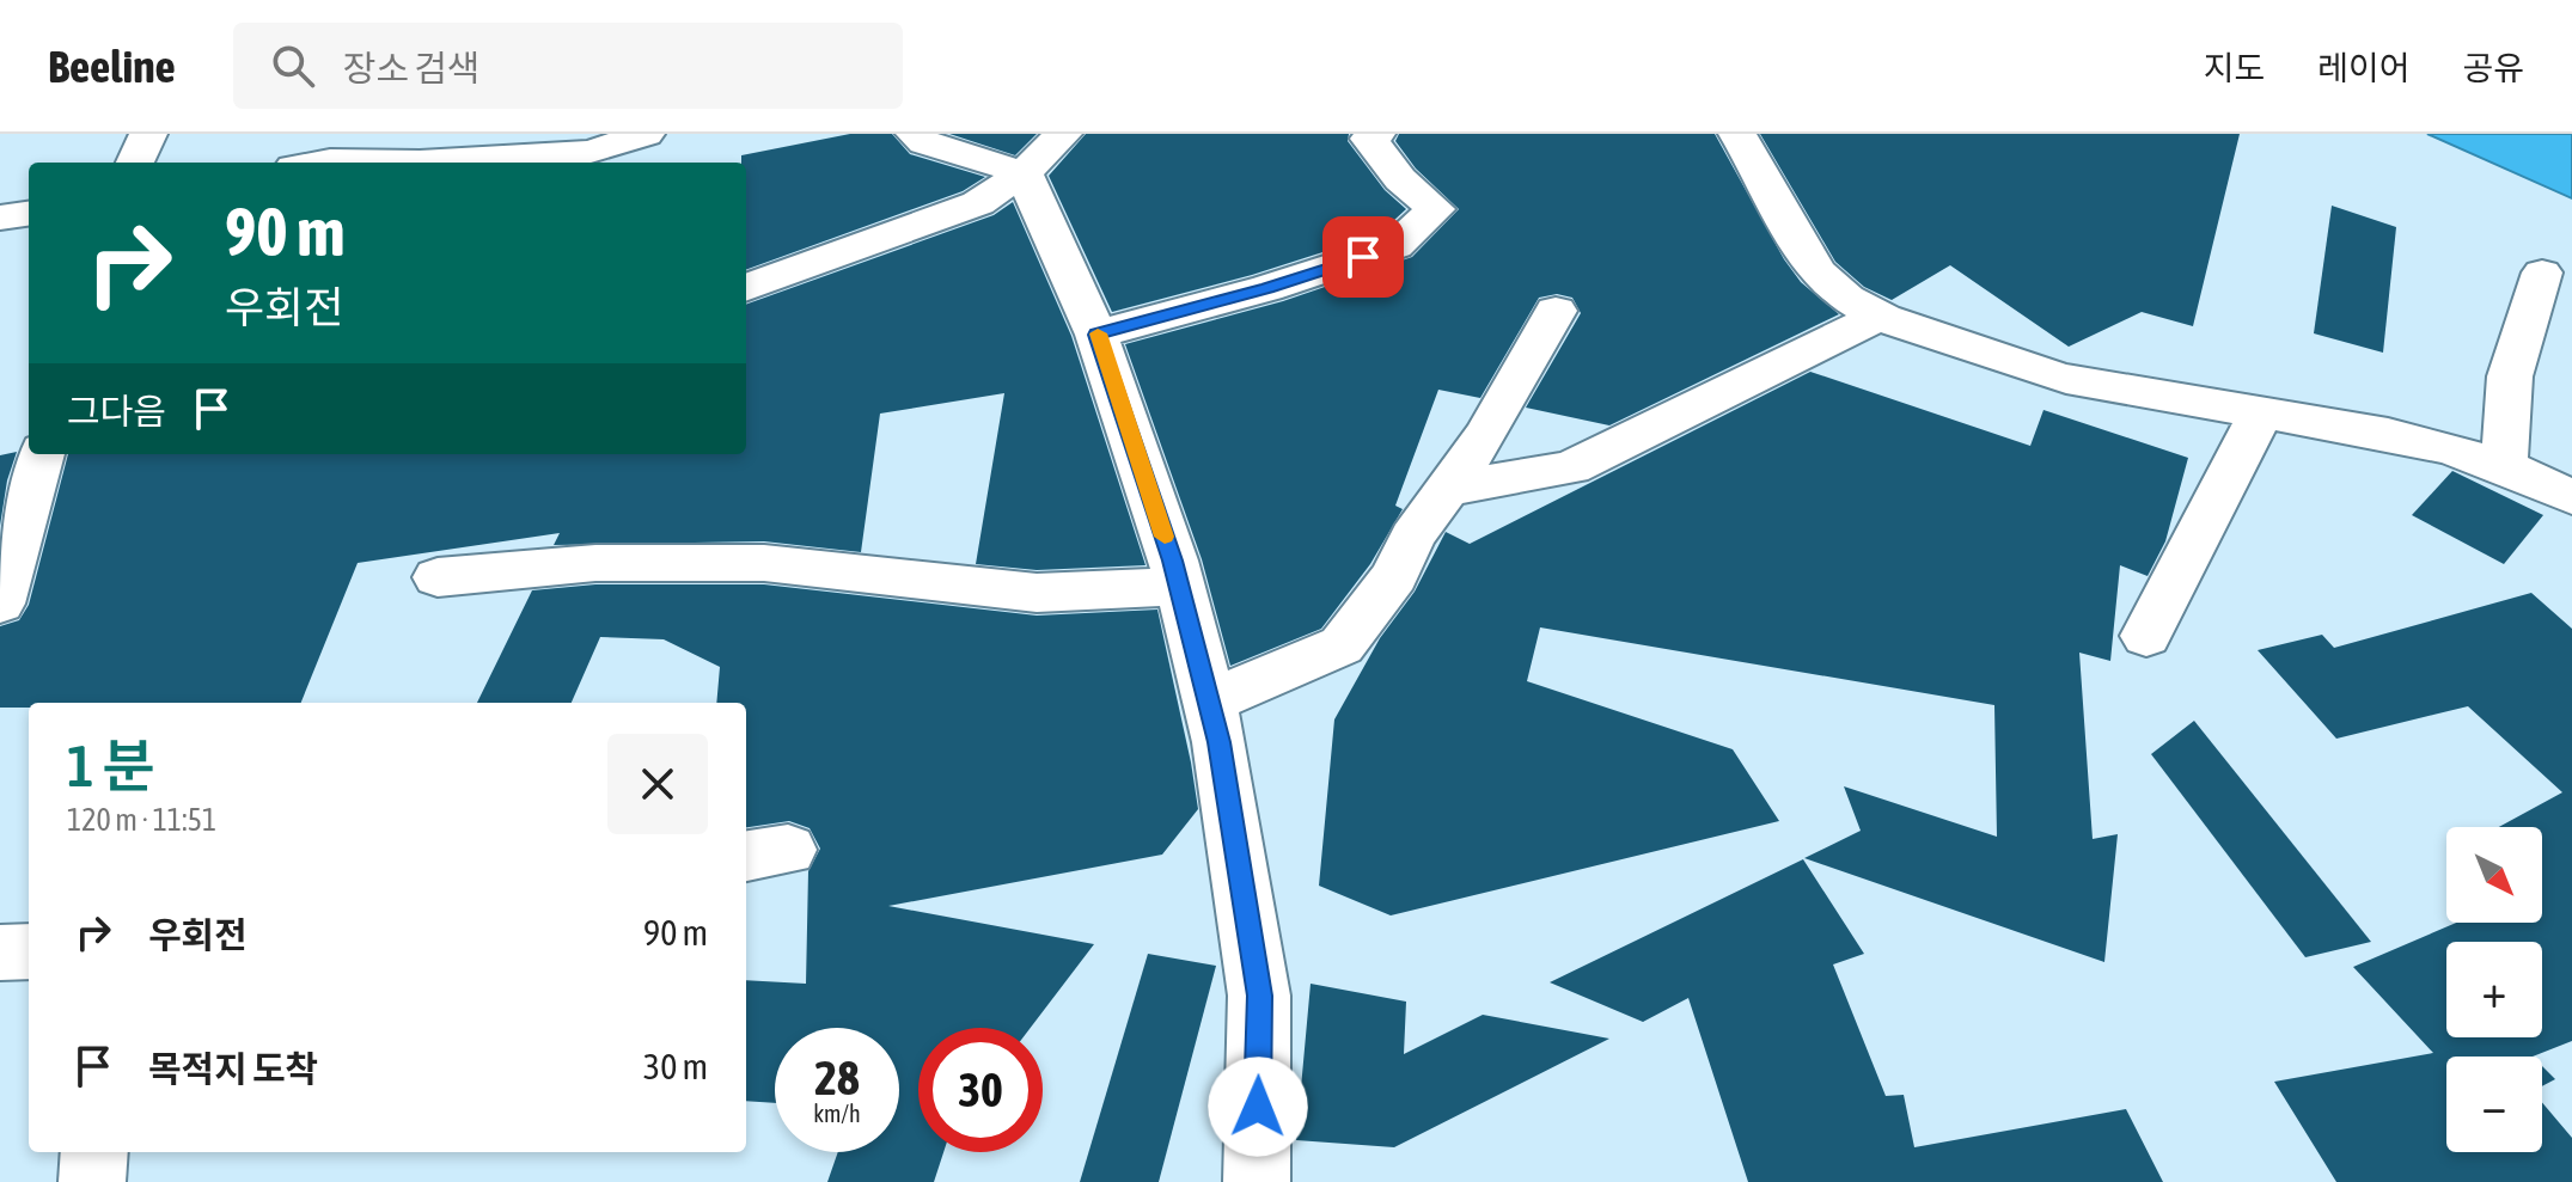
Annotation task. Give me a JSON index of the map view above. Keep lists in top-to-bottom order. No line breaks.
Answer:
{"north":"bottom right","page":{"header":"Beeline","search":"장소 검색","nav":["지도","레이어","공유"],"turn":["90 m","우회전"],"then":"그다음","heading":["1 분","120 m · 11:51"],"map_buttons":["+","−"],"list":[{"name":"우회전","value":"90 m"},{"name":"목적지 도착","value":"30 m"}],"speed":"28 km/h","limit":"30"}}
